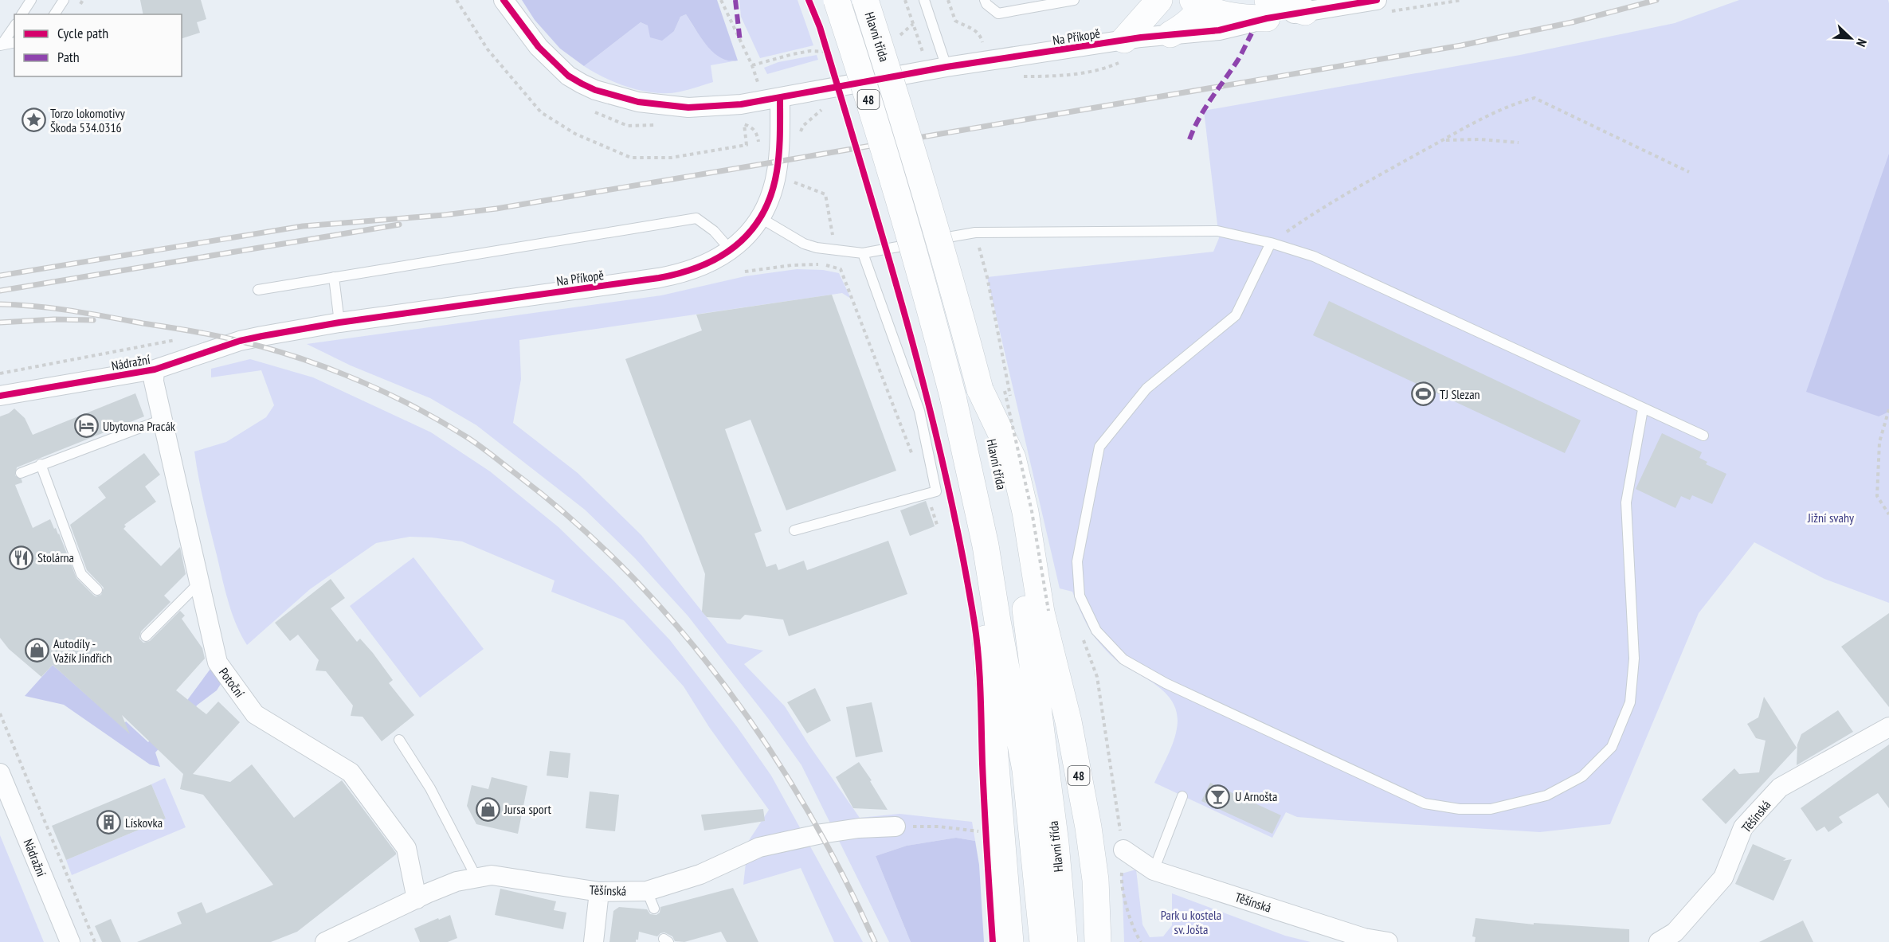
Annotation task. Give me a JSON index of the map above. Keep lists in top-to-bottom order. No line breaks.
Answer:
{"streets":{"main road":["Hlavní třída","48"],"street":["Na Příkopě","Nádražní","Potoční","Těšínská"]},"crossings":[["Hlavní třída","48"],["Na Příkopě","Nádražní"],["Nádražní","Potoční"],["Potoční","Těšínská"]],"parks":["Jižní svahy","Park u kostela sv. Jošta"],"places":{"place":["Torzo lokomotivy Škoda 534.0316"],"sports":["TJ Slezan"],"hotel":["Ubytovna Pracák"],"restaurant":["Stolárna"],"shop":["Autodíly - Važík Jindřich","Jursa sport"],"bar":["U Arnošta"],"building":["Lískovka"]},"legend":["Cycle path","Path"],"north":"bottom right"}
